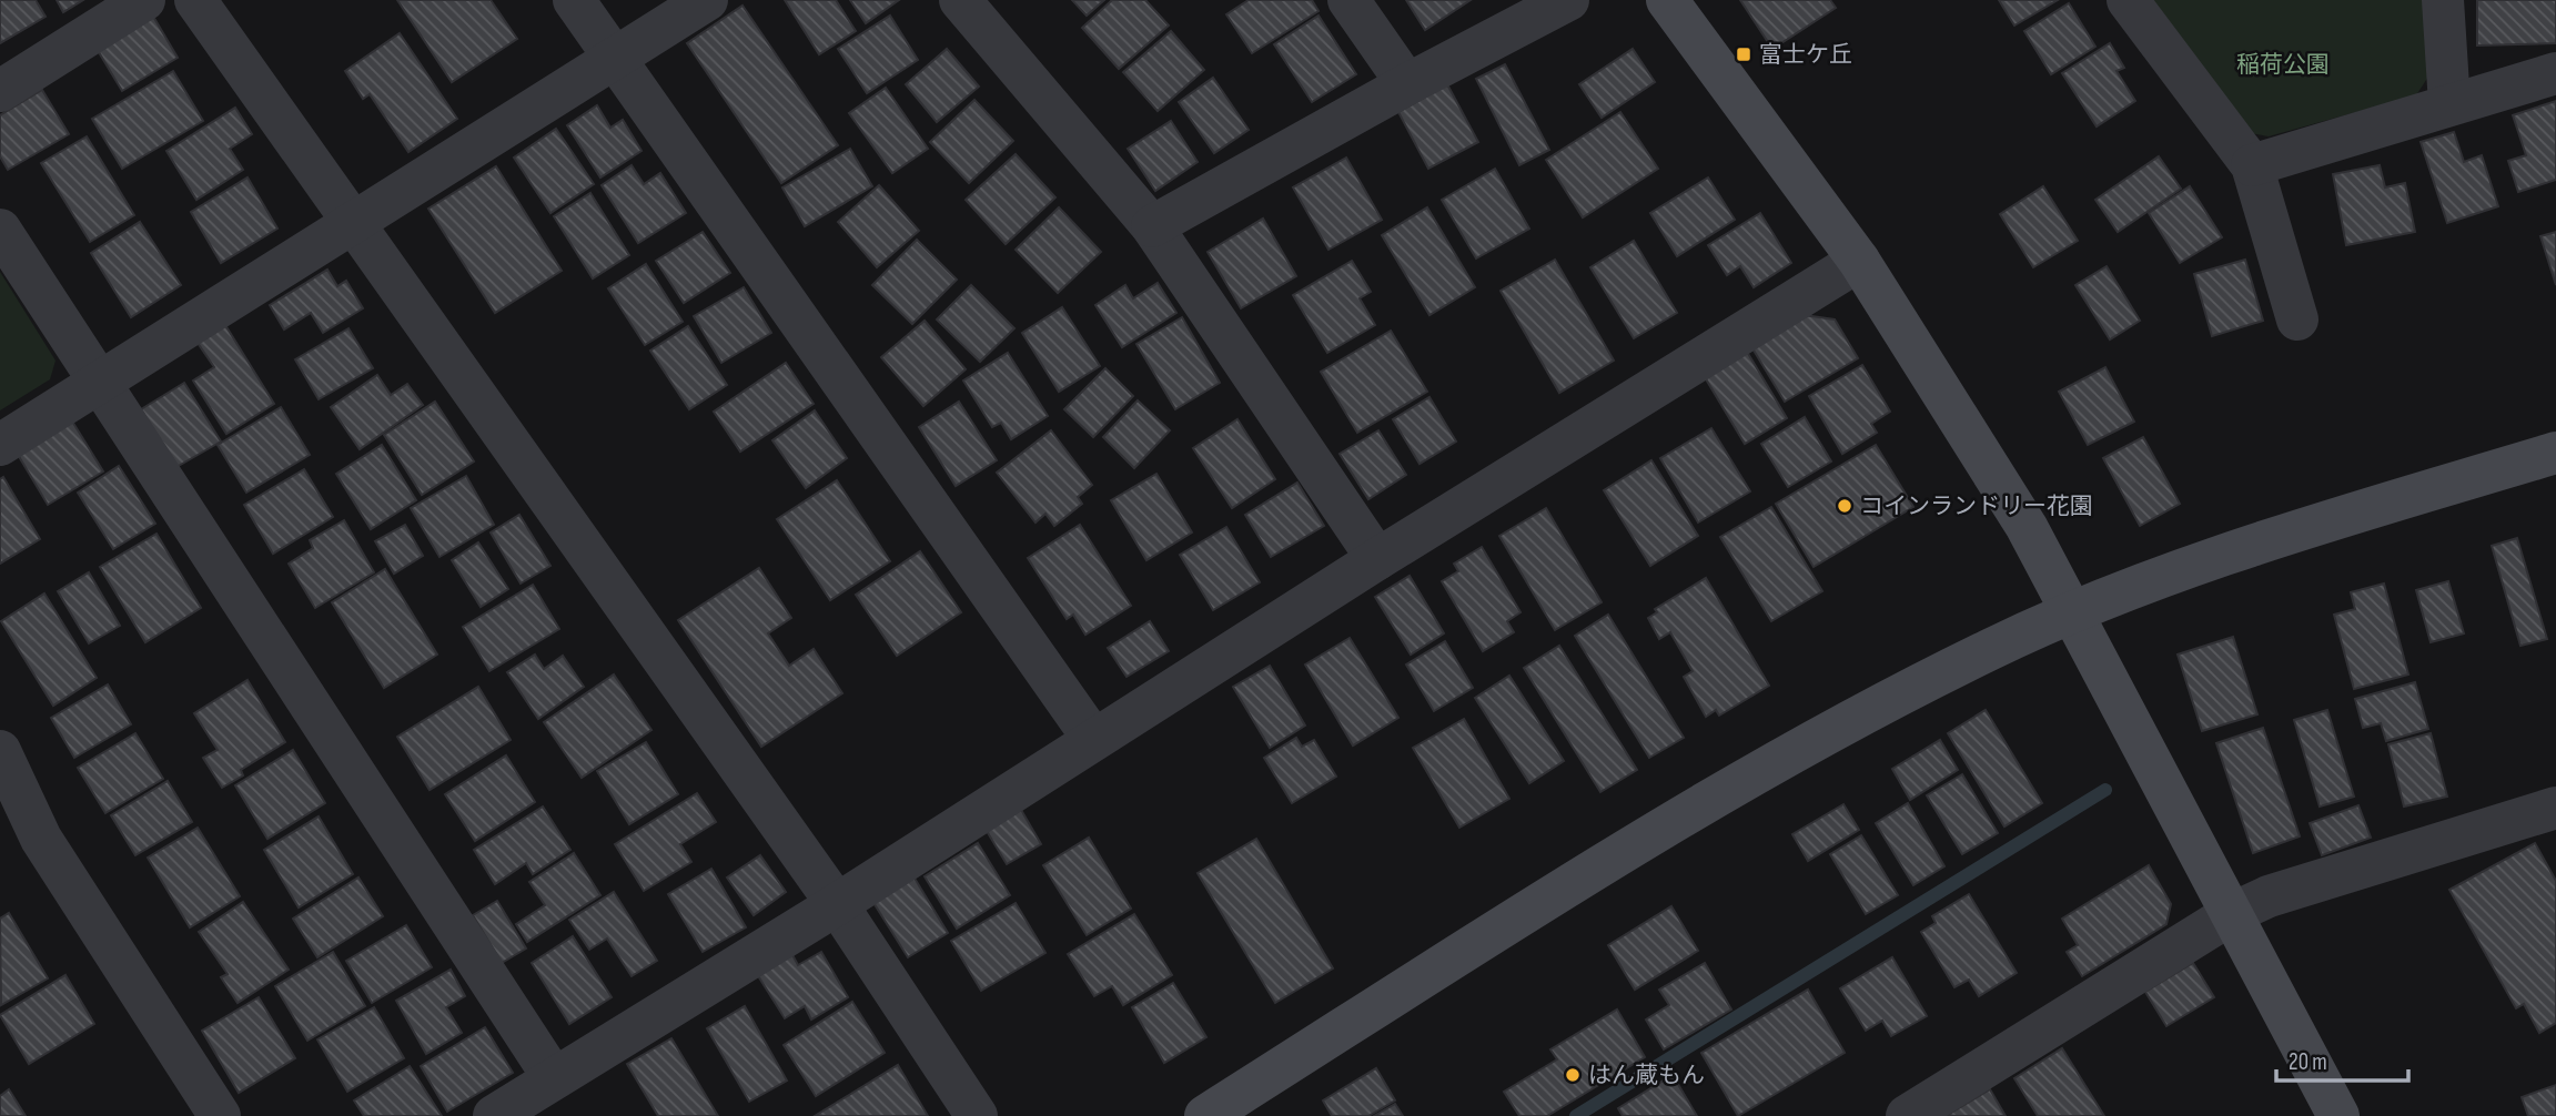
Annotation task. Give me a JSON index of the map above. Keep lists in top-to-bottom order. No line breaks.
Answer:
{"parks":["稲荷公園"],"places":{"transit":["富士ケ丘"],"other":["コインランドリー花園","はん蔵もん"]},"scale_bar":"20 m"}
